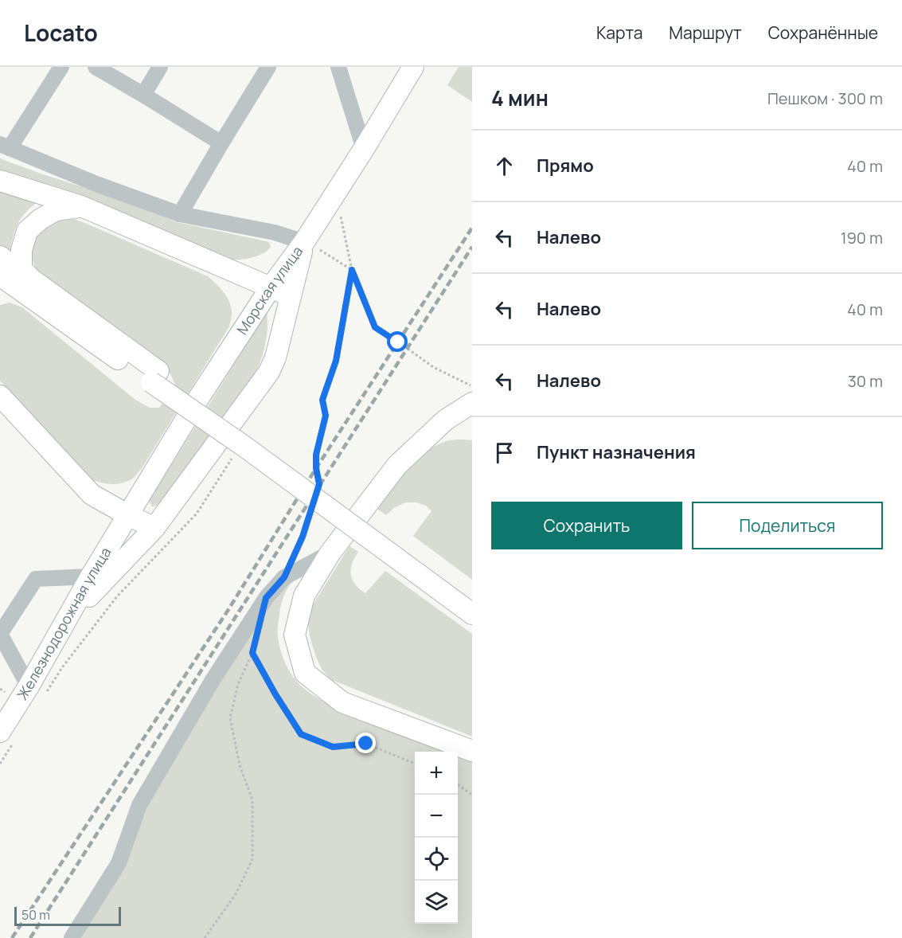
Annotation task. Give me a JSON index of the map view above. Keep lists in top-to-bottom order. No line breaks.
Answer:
{"streets":{"main road":["Морская улица","Железнодорожная улица"]},"crossings":[["Морская улица","Железнодорожная улица"]],"scale_bar":"50 m","page":{"header":"Locato","nav":["Карта","Маршрут","Сохранённые"],"heading":["4 мин","Пешком · 300 m"],"list":[["Прямо","40 m"],["Налево","190 m"],["Налево","40 m"],["Налево","30 m"],"Пункт назначения"],"buttons":["Сохранить","Поделиться"],"map_buttons":["+","−"],"scale":"50 m"}}
